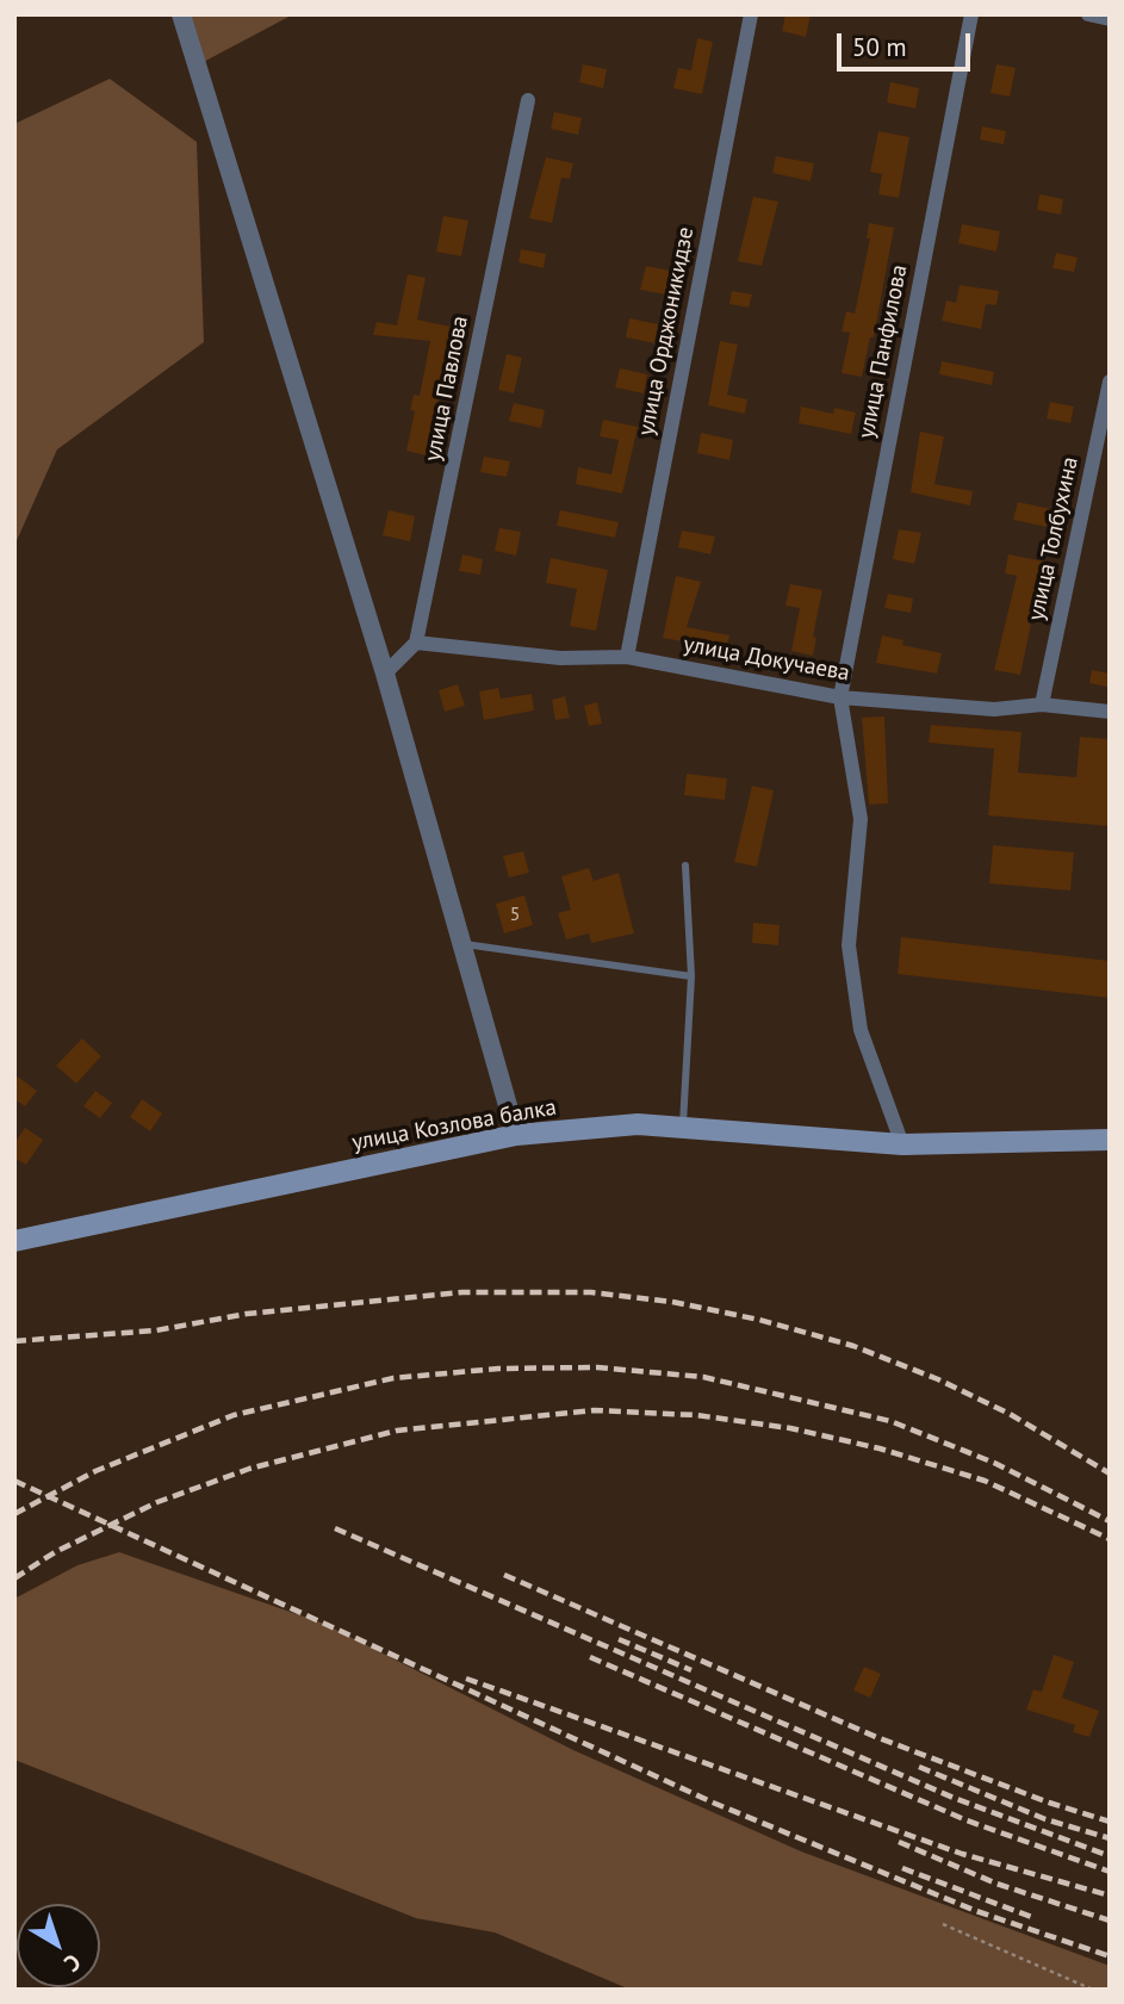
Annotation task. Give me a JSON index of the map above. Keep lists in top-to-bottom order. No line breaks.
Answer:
{"streets":{"main road":["улица Козлова балка"],"street":["улица Орджоникидзе","улица Панфилова","улица Павлова","улица Толбухина","улица Докучаева"]},"crossings":[["улица Орджоникидзе","улица Докучаева"],["улица Панфилова","улица Докучаева"],["улица Павлова","улица Докучаева"],["улица Толбухина","улица Докучаева"]],"house_numbers":["5"],"scale_bar":"50 m","north":"bottom right"}
